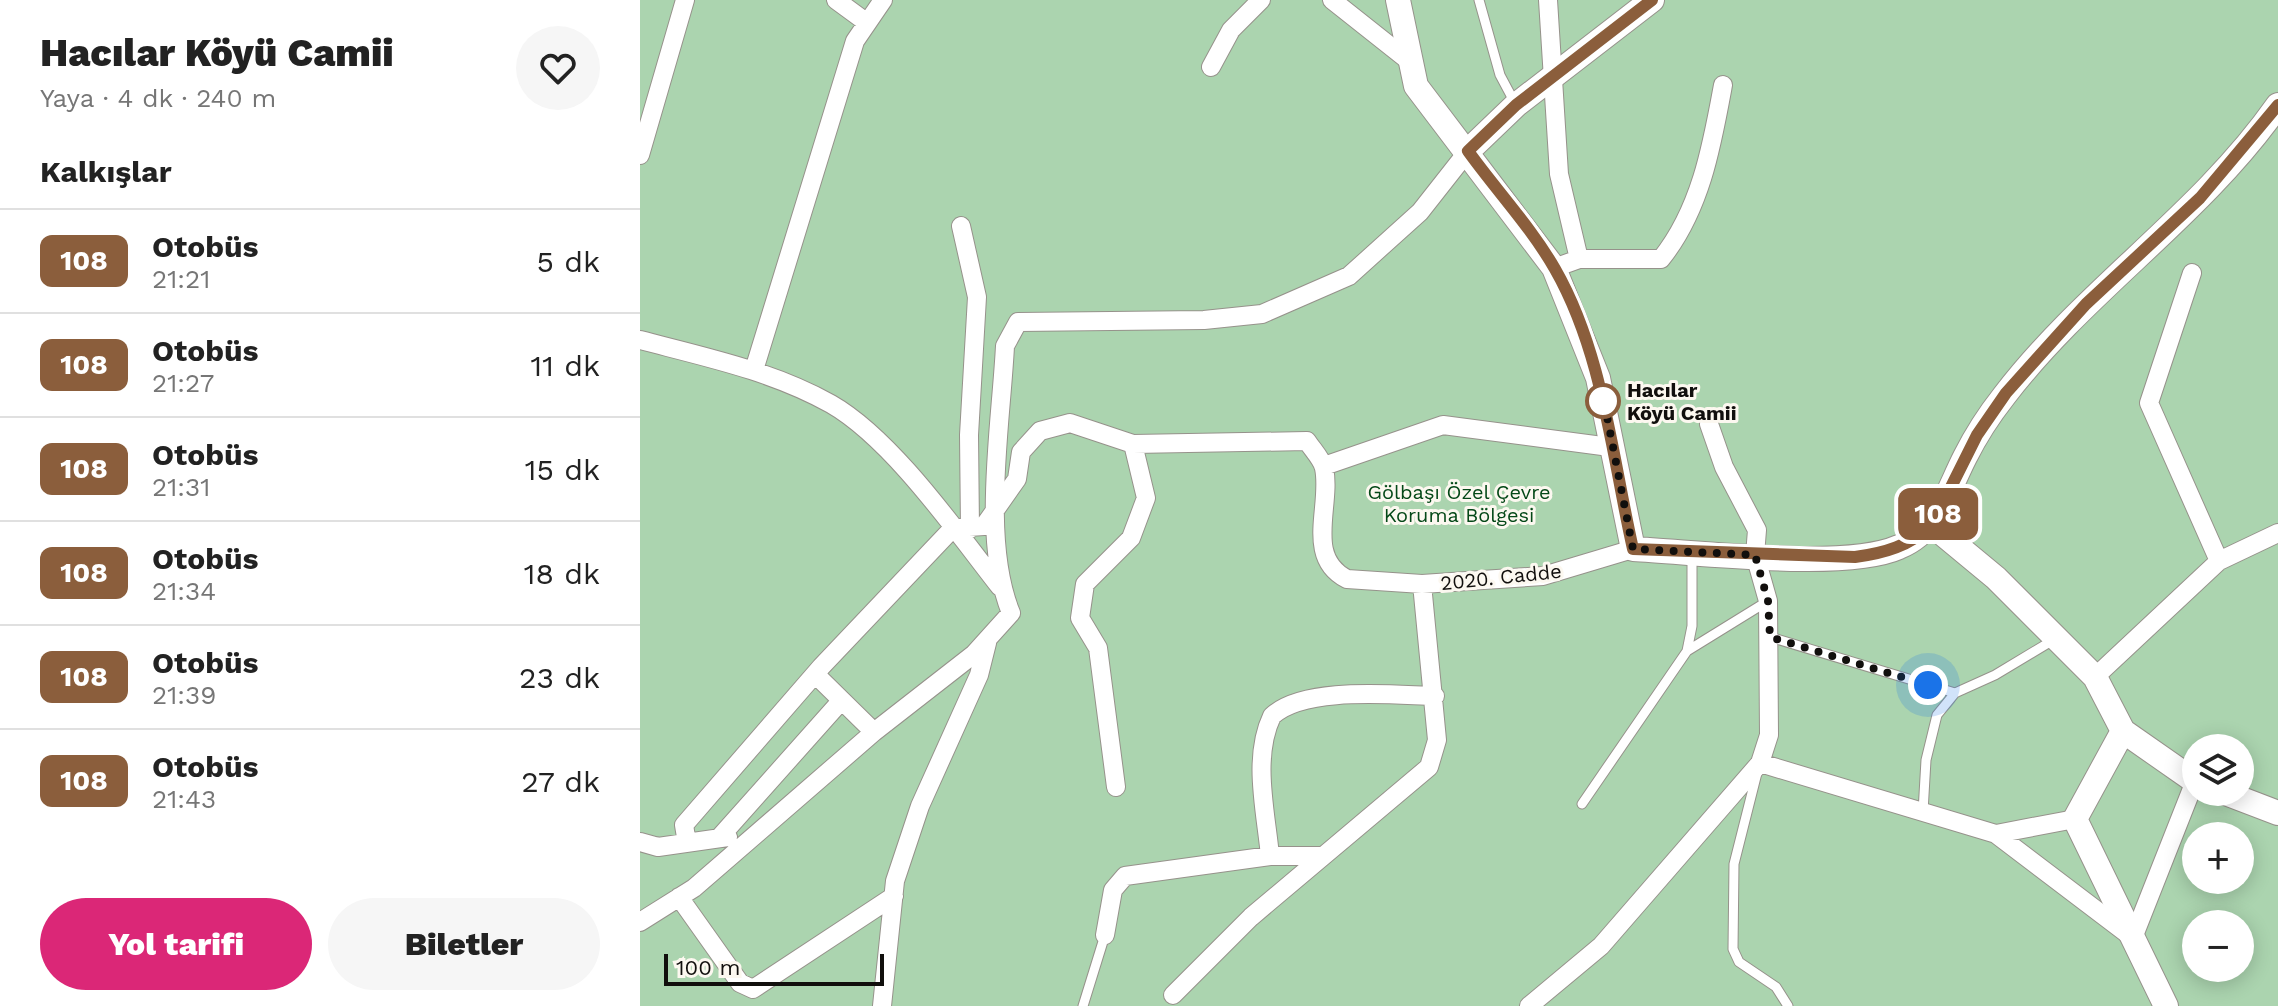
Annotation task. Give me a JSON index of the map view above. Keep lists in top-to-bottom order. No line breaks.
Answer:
{"streets":{"street":["2020. Cadde"]},"parks":["Gölbaşı Özel Çevre Koruma Bölgesi"],"places":["Hacılar Köyü Camii"],"lines":["bus line 108"],"scale_bar":"100 m","page":{"heading":[["Hacılar Köyü Camii","Yaya · 4 dk · 240 m"],"Kalkışlar"],"on_map":"108","list":[{"mark":"108","name":"Otobüs","note":"21:21","value":"5 dk"},{"mark":"108","name":"Otobüs","note":"21:27","value":"11 dk"},{"mark":"108","name":"Otobüs","note":"21:31","value":"15 dk"},{"mark":"108","name":"Otobüs","note":"21:34","value":"18 dk"},{"mark":"108","name":"Otobüs","note":"21:39","value":"23 dk"},{"mark":"108","name":"Otobüs","note":"21:43","value":"27 dk"}],"map_buttons":["+","−"],"buttons":["Yol tarifi","Biletler"],"scale":"100 m"}}
